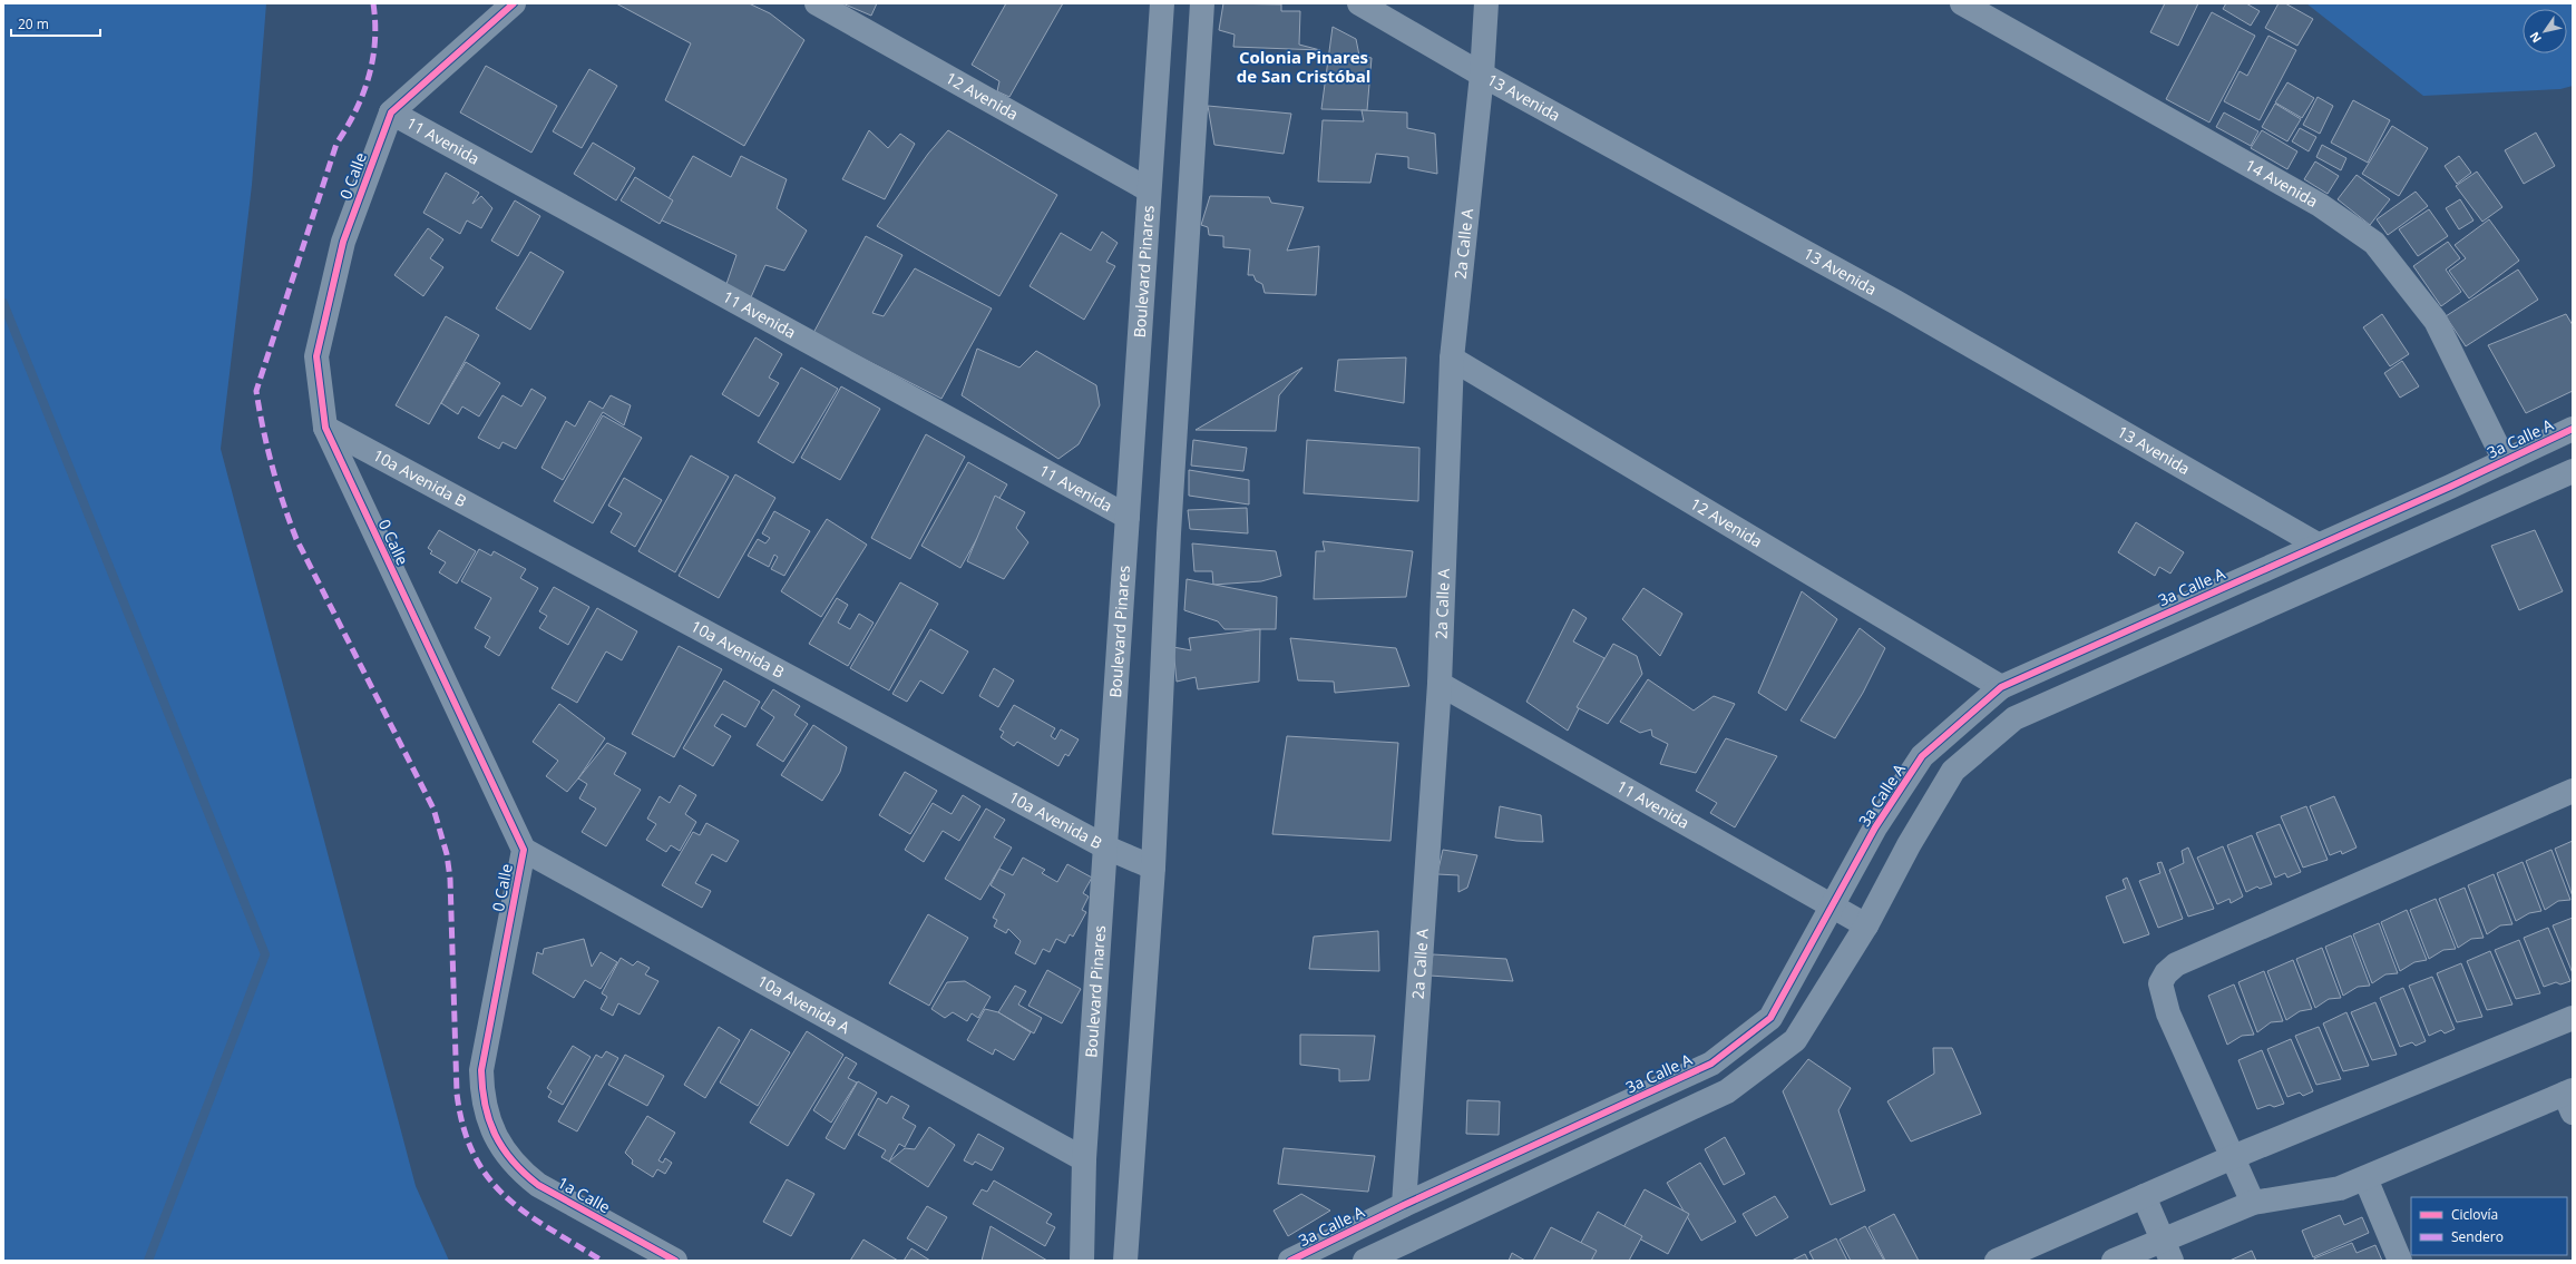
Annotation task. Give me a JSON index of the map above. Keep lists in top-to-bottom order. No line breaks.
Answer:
{"streets":{"street":["12 Avenida","13 Avenida","11 Avenida","0 Calle","14 Avenida","2a Calle A","Boulevard Pinares","3a Calle A","10a Avenida B","10a Avenida A","1a Calle"]},"crossings":[["12 Avenida","2a Calle A"],["12 Avenida","Boulevard Pinares"],["12 Avenida","3a Calle A"],["13 Avenida","2a Calle A"],["13 Avenida","3a Calle A"],["11 Avenida","0 Calle"],["11 Avenida","2a Calle A"],["11 Avenida","Boulevard Pinares"],["11 Avenida","3a Calle A"],["0 Calle","10a Avenida B"],["0 Calle","10a Avenida A"],["0 Calle","1a Calle"],["14 Avenida","3a Calle A"],["2a Calle A","3a Calle A"],["Boulevard Pinares","10a Avenida B"],["Boulevard Pinares","10a Avenida A"]],"districts":["Colonia Pinares de San Cristóbal"],"legend":["Ciclovía","Sendero"],"scale_bar":"20 m","north":"bottom left"}
